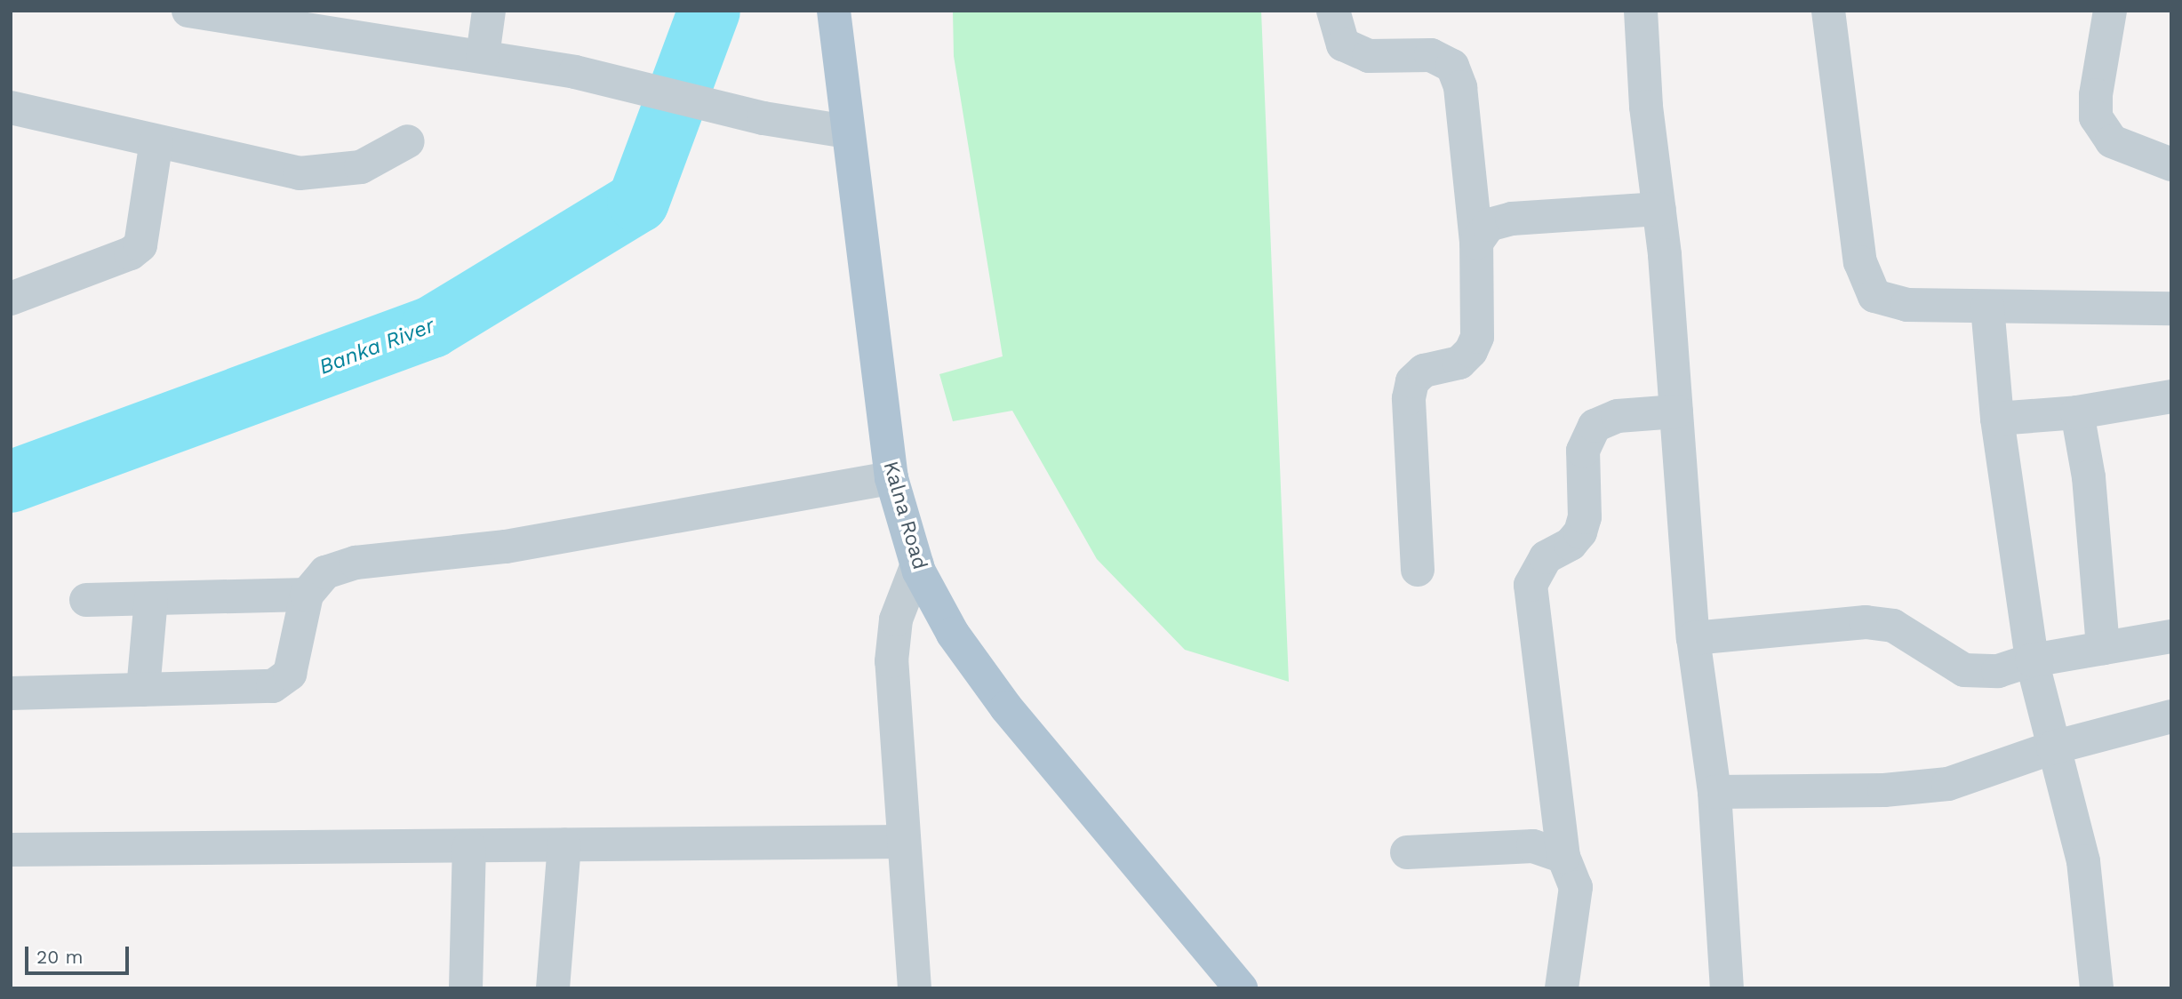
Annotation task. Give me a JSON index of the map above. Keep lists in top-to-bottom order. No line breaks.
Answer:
{"streets":{"main road":["Kalna Road"]},"water":["Banka River"],"scale_bar":"20 m"}
